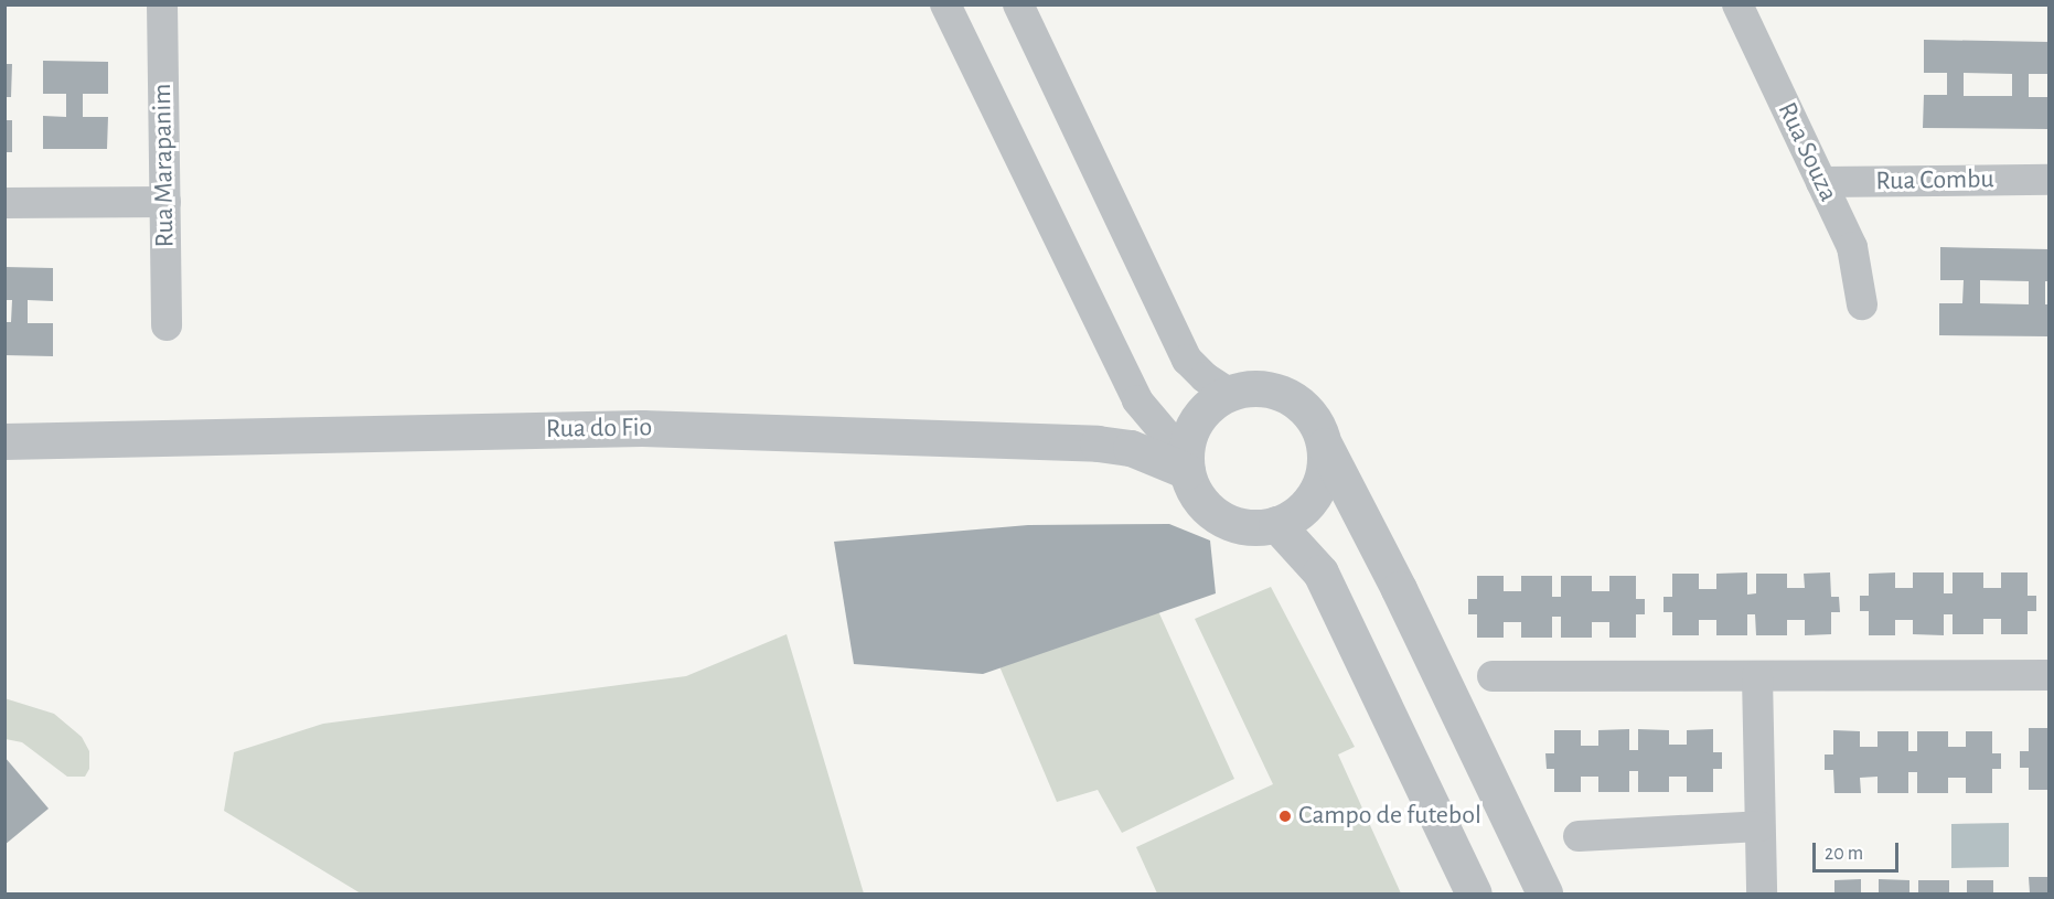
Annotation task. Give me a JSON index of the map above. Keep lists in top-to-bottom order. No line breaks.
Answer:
{"streets":{"street":["Rua Souza","Rua Marapanim","Rua Combu","Rua do Fio"]},"crossings":[["Rua Souza","Rua Combu"]],"places":["Campo de futebol"],"scale_bar":"20 m"}
